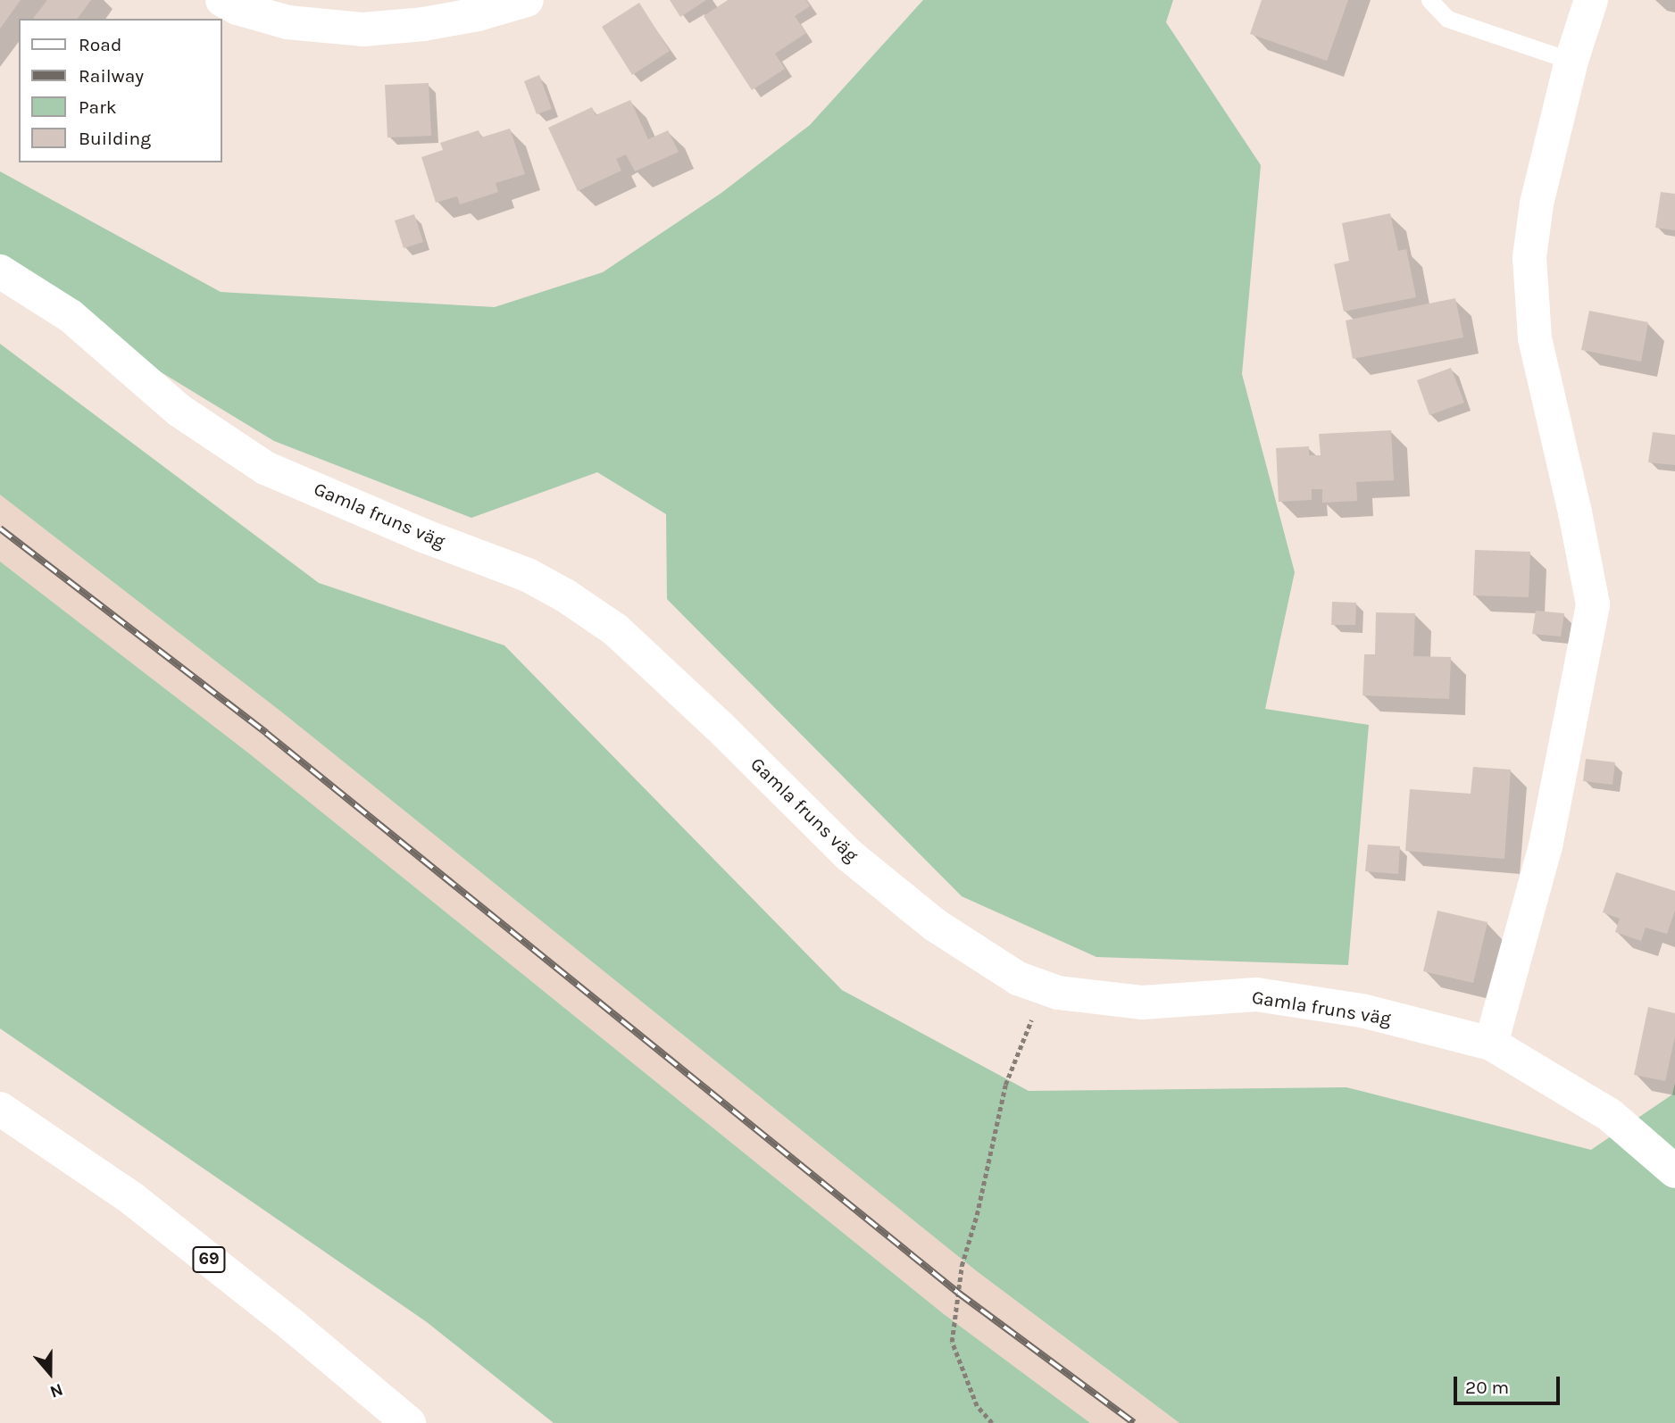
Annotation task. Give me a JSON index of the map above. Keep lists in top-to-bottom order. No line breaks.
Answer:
{"streets":{"street":["Gamla fruns väg","69"]},"legend":["Road","Railway","Park","Building"],"scale_bar":"20 m","north":"bottom"}
